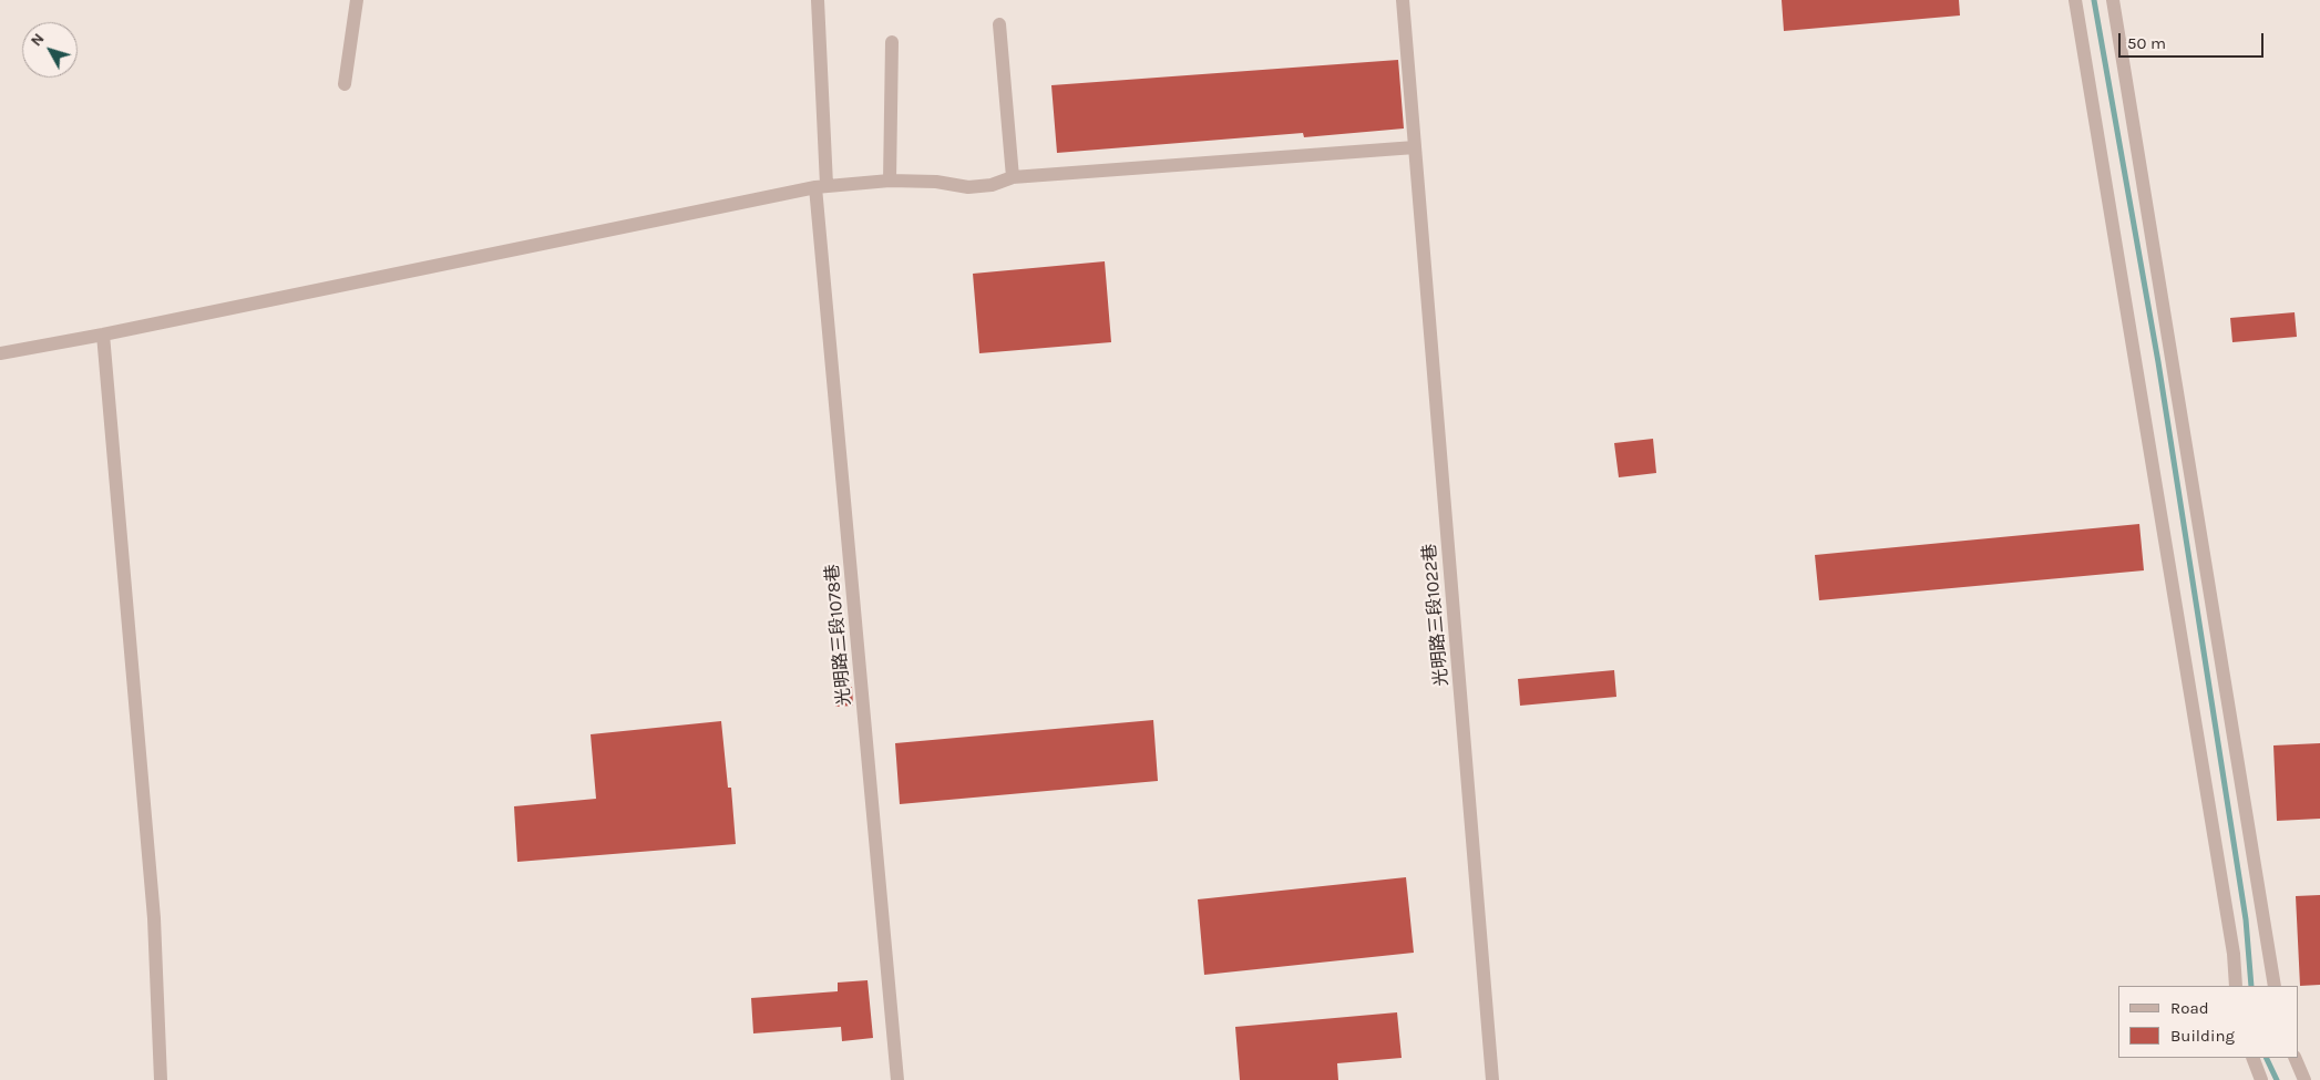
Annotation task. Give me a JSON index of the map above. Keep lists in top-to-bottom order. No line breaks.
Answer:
{"streets":{"street":["光明路三段1022巷","光明路三段1078巷"]},"legend":["Road","Building"],"scale_bar":"50 m","north":"top left"}
